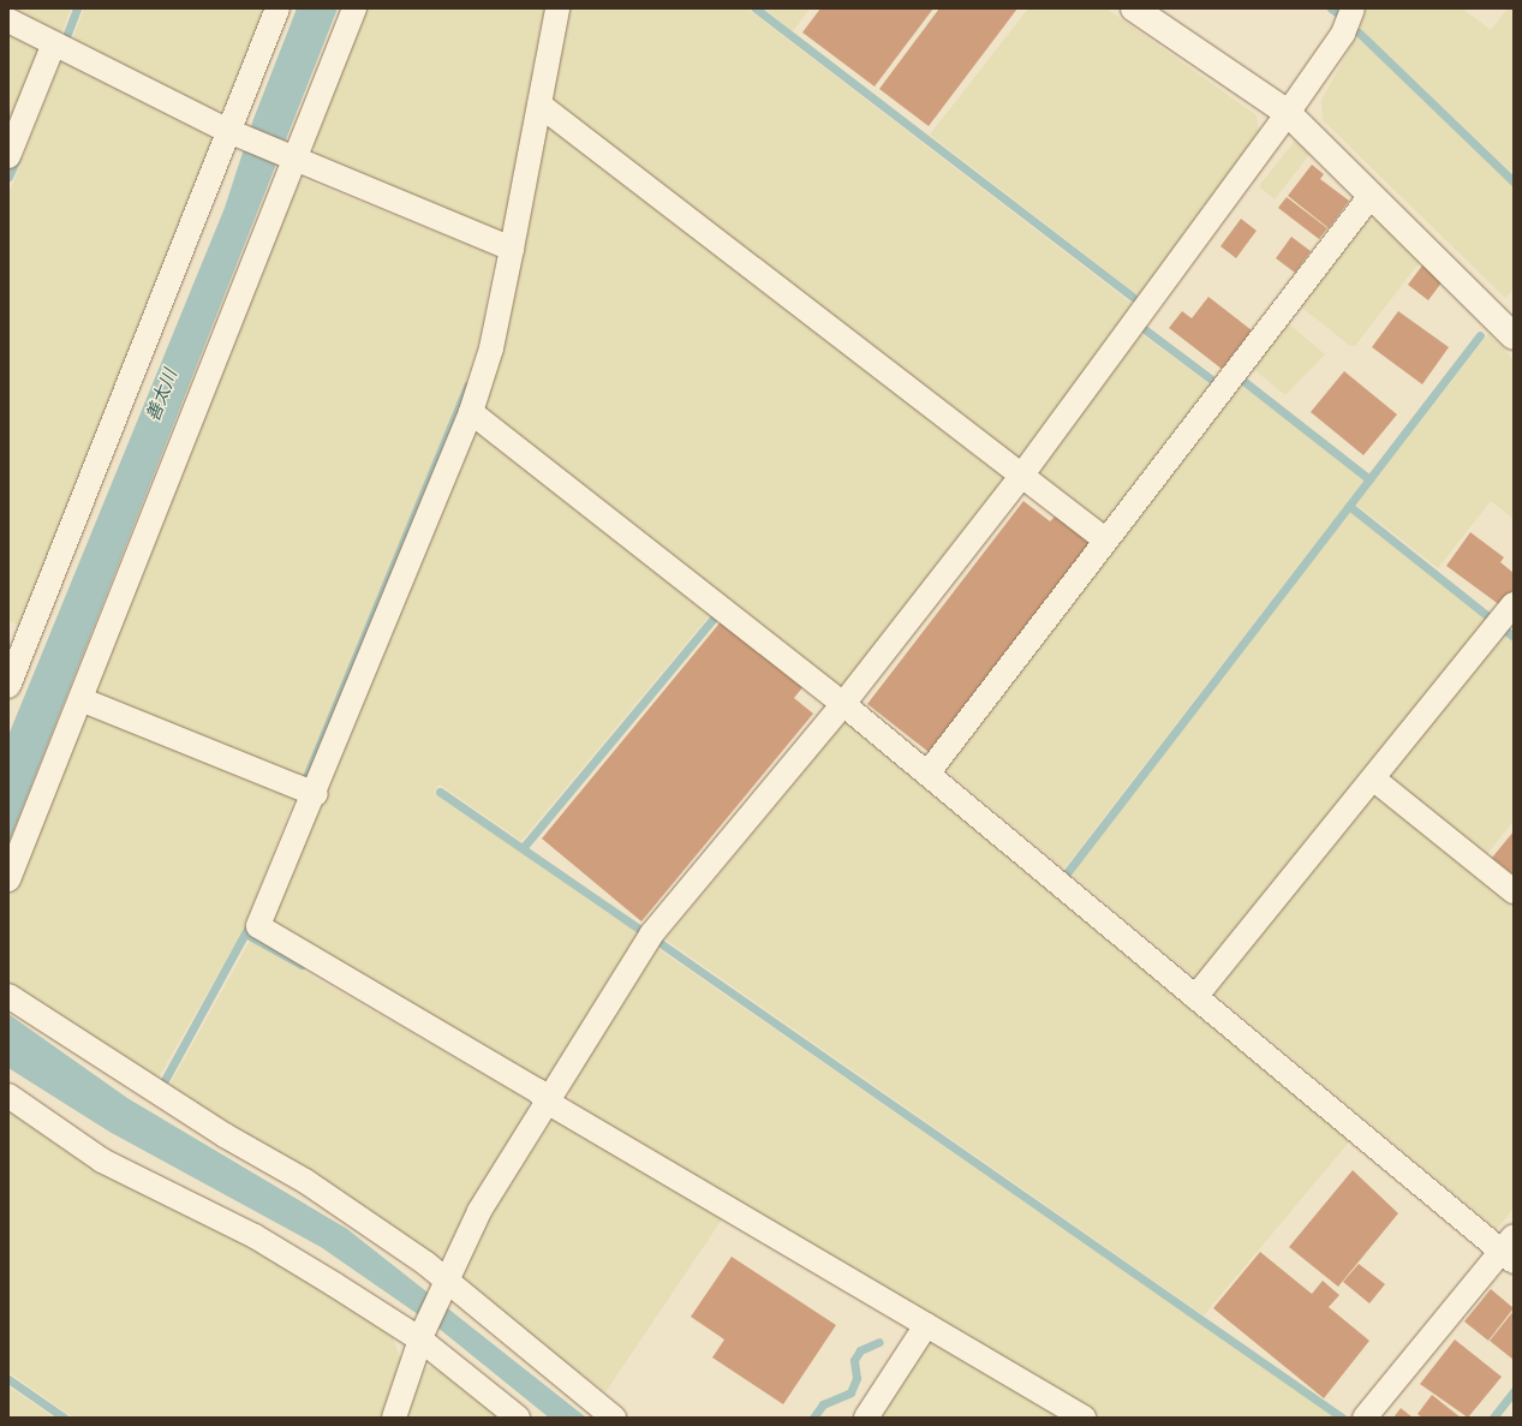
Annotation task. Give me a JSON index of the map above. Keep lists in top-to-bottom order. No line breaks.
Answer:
{"water":["善太川"]}
